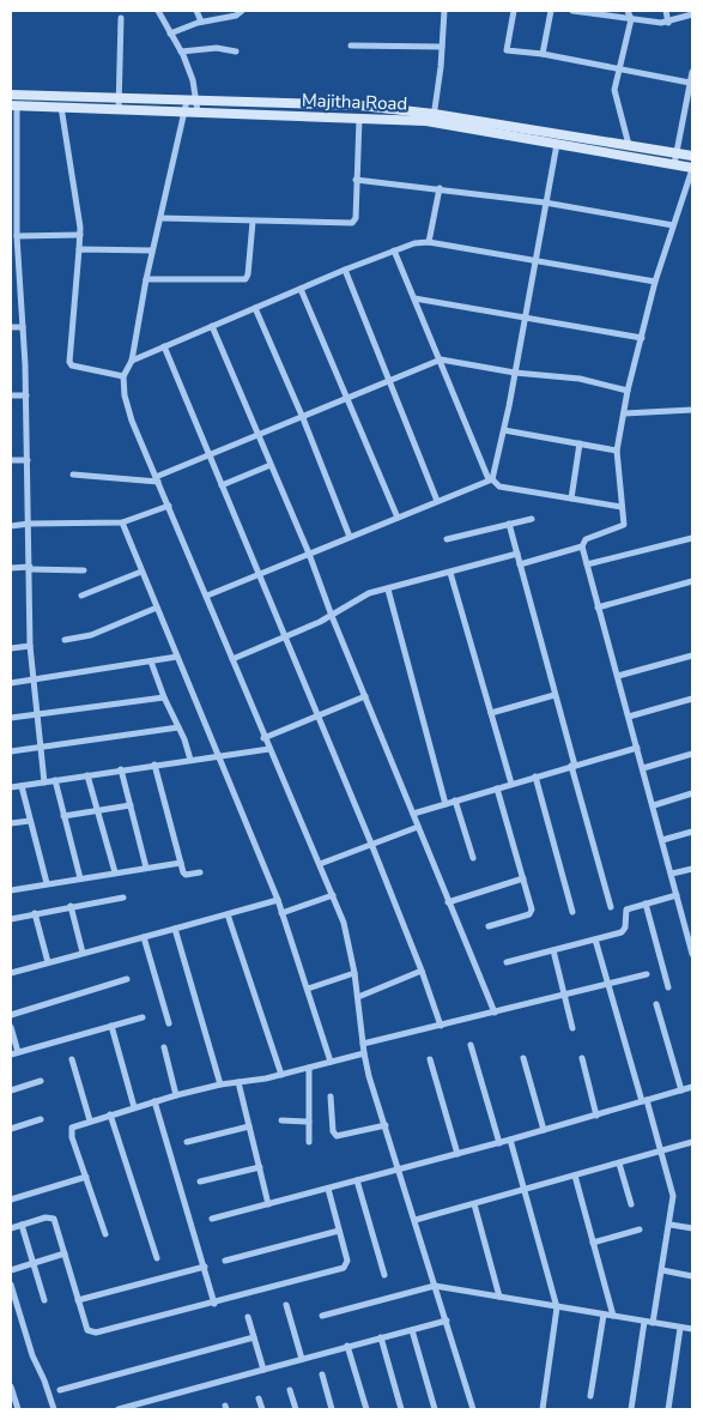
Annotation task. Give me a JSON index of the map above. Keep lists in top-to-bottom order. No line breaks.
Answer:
{"streets":{"main road":["Majitha Road"]}}
